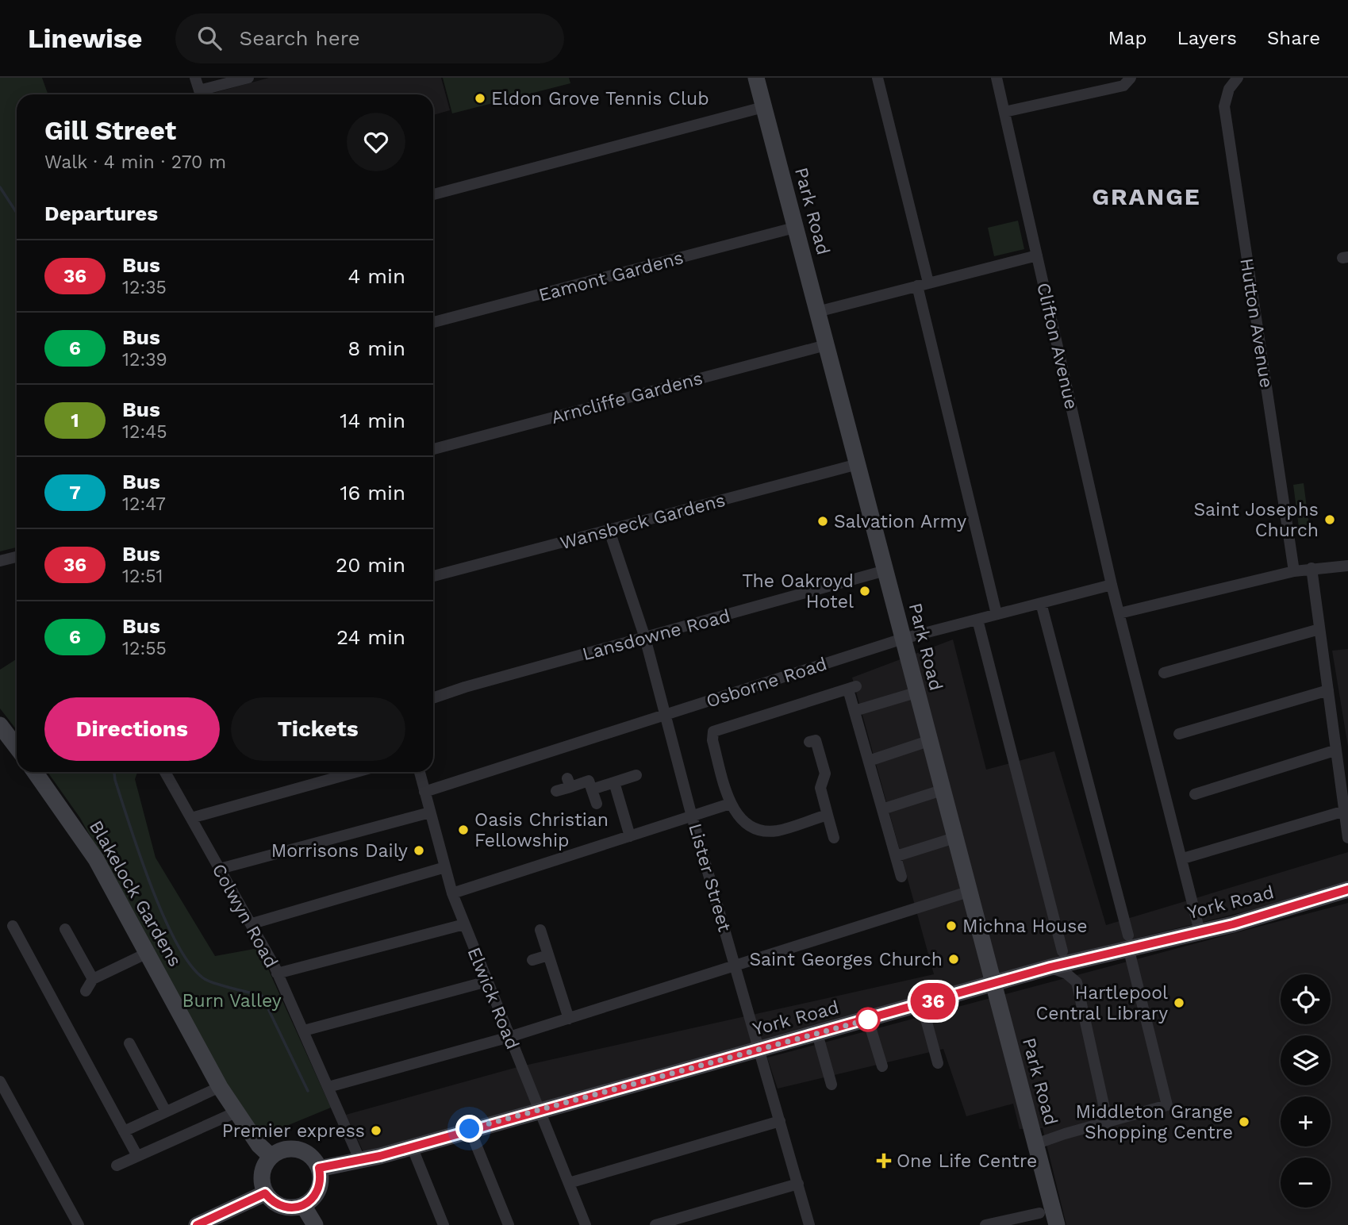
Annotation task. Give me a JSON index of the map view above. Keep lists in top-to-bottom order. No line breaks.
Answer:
{"streets":{"street":["Park Road","Eamont Gardens","Hutton Avenue","Clifton Avenue","Arncliffe Gardens","Wansbeck Gardens","Lansdowne Road","Osborne Road","Lister Street","Blakelock Gardens","York Road","Colwyn Road","Elwick Road"]},"crossings":[["Park Road","Eamont Gardens"],["Park Road","Arncliffe Gardens"],["Park Road","Wansbeck Gardens"],["Park Road","Lansdowne Road"],["Park Road","Osborne Road"],["Park Road","York Road"],["Clifton Avenue","Osborne Road"],["Clifton Avenue","York Road"],["Wansbeck Gardens","Lister Street"],["Lansdowne Road","Lister Street"],["Osborne Road","Lister Street"],["Osborne Road","Elwick Road"],["Lister Street","York Road"],["Blakelock Gardens","York Road"],["York Road","Colwyn Road"],["York Road","Elwick Road"]],"districts":["GRANGE"],"parks":["Burn Valley"],"places":{"other":["Eldon Grove Tennis Club","Saint Josephs Church","Salvation Army","The Oakroyd Hotel","Oasis Christian Fellowship","Morrisons Daily","Michna House","Saint Georges Church","Hartlepool Central Library","Middleton Grange Shopping Centre","Premier express"],"health":["One Life Centre"]},"lines":["bus line 36"],"page":{"header":"Linewise","search":"Search here","nav":["Map","Layers","Share"],"on_map":"36","heading":[["Gill Street","Walk · 4 min · 270 m"],"Departures"],"list":[{"mark":"36","name":"Bus","note":"12:35","value":"4 min"},{"mark":"6","name":"Bus","note":"12:39","value":"8 min"},{"mark":"1","name":"Bus","note":"12:45","value":"14 min"},{"mark":"7","name":"Bus","note":"12:47","value":"16 min"},{"mark":"36","name":"Bus","note":"12:51","value":"20 min"},{"mark":"6","name":"Bus","note":"12:55","value":"24 min"}],"buttons":["Directions","Tickets"],"map_buttons":["+","−"]}}
